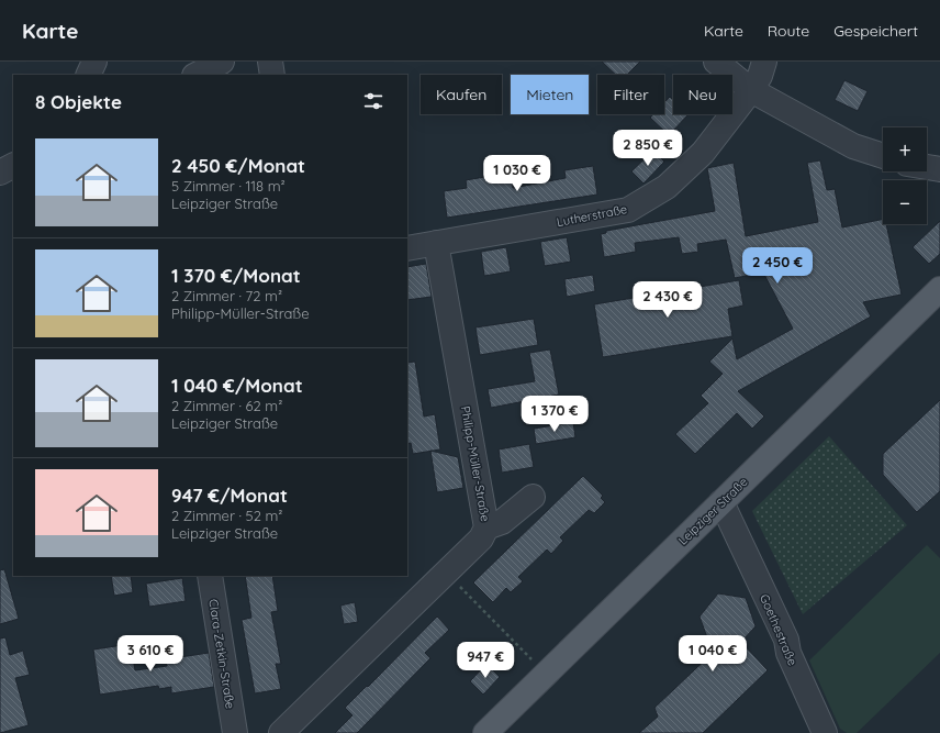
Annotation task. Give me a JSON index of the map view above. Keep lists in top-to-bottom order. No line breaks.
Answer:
{"streets":{"main road":["Leipziger Straße"],"street":["Lutherstraße","Philipp-Müller-Straße","Goethestraße","Clara-Zetkin-Straße"]},"crossings":[["Lutherstraße","Philipp-Müller-Straße"],["Leipziger Straße","Goethestraße"]],"page":{"header":"Karte","nav":["Karte","Route","Gespeichert"],"chip":["Kaufen","Mieten","Filter","Neu"],"heading":"8 Objekte","map_buttons":["+","−"],"list":[{"name":"2 450 €/Monat","note":"5 Zimmer · 118 m² · Leipziger Straße"},{"name":"1 370 €/Monat","note":"2 Zimmer · 72 m² · Philipp-Müller-Straße"},{"name":"1 040 €/Monat","note":"2 Zimmer · 62 m² · Leipziger Straße"},{"name":"947 €/Monat","note":"2 Zimmer · 52 m² · Leipziger Straße"}],"price":["2 850 €","1 030 €","2 450 €","2 430 €","1 370 €","3 610 €","1 040 €","947 €"]}}
